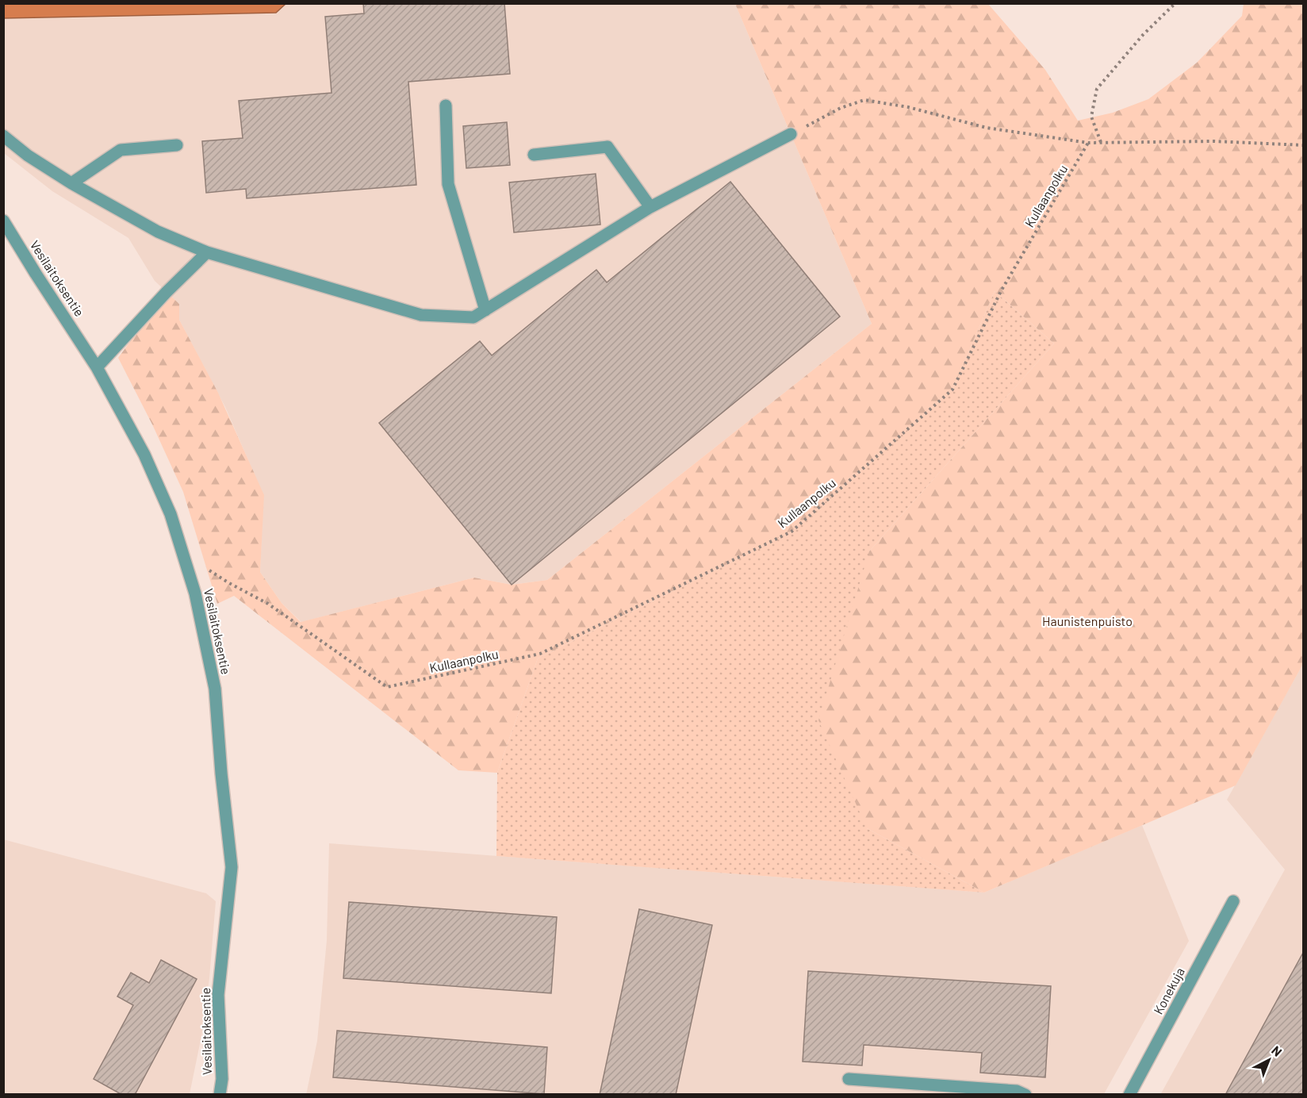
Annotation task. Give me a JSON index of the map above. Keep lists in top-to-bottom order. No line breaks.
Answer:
{"streets":{"street":["Vesilaitoksentie","Konekuja"],"path":["Kullaanpolku"]},"crossings":[["Kullaanpolku","Vesilaitoksentie"]],"parks":["Haunistenpuisto"],"north":"top right"}
